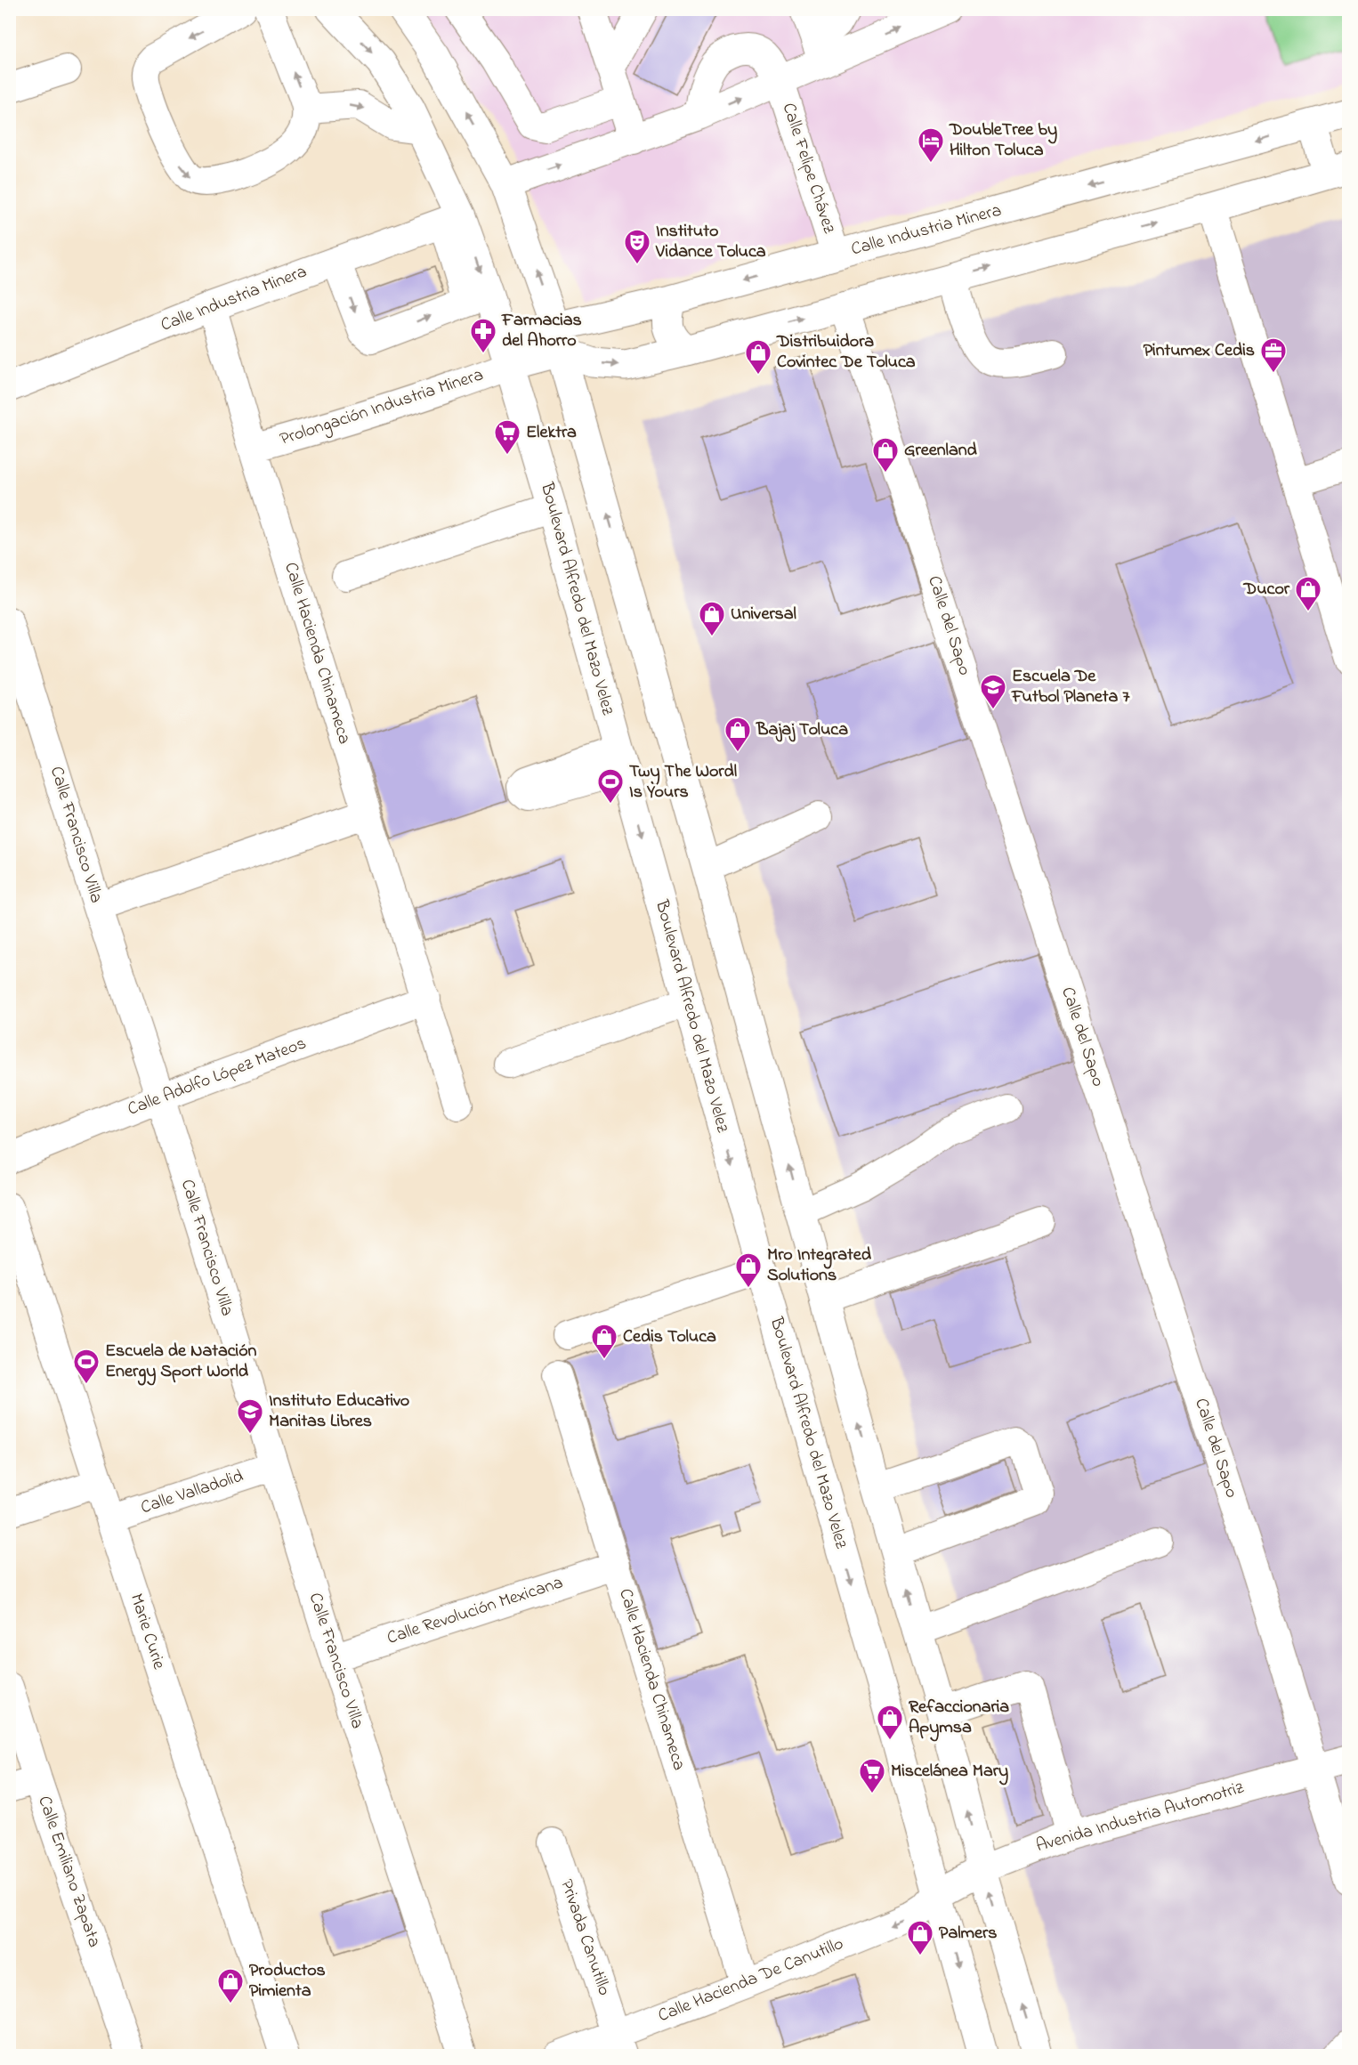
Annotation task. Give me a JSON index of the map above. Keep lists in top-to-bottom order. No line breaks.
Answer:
{"streets":{"main road":["Calle Industria Minera","Boulevard Alfredo del Mazo Velez","Avenida Industria Automotriz"],"street":["Calle Felipe Chávez","Prolongación Industria Minera","Calle del Sapo","Calle Hacienda Chinameca","Calle Francisco Villa","Calle Adolfo López Mateos","Calle Valladolid","Calle Revolución Mexicana","Marie Curie","Calle Emiliano Zapata","Privada Canutillo","Calle Hacienda De Canutillo"]},"crossings":[["Calle Felipe Chávez","Calle Industria Minera"],["Calle Industria Minera","Prolongación Industria Minera"],["Calle Industria Minera","Boulevard Alfredo del Mazo Velez"],["Calle Industria Minera","Calle Hacienda Chinameca"],["Prolongación Industria Minera","Boulevard Alfredo del Mazo Velez"],["Prolongación Industria Minera","Calle Hacienda Chinameca"],["Boulevard Alfredo del Mazo Velez","Avenida Industria Automotriz"],["Boulevard Alfredo del Mazo Velez","Calle Hacienda De Canutillo"],["Calle del Sapo","Avenida Industria Automotriz"],["Calle Hacienda Chinameca","Calle Adolfo López Mateos"],["Calle Hacienda Chinameca","Calle Revolución Mexicana"],["Calle Hacienda Chinameca","Calle Hacienda De Canutillo"],["Calle Francisco Villa","Calle Adolfo López Mateos"],["Calle Francisco Villa","Calle Valladolid"],["Calle Francisco Villa","Calle Revolución Mexicana"],["Calle Valladolid","Marie Curie"],["Avenida Industria Automotriz","Calle Hacienda De Canutillo"],["Privada Canutillo","Calle Hacienda De Canutillo"]],"one_way":["Calle Hacienda De Canutillo"],"places":{"hotel":["DoubleTree by Hilton Toluca"],"theatre":["Instituto Vidance Toluca"],"pharmacy":["Farmacias del Ahorro"],"office":["Pintumex Cedis"],"shop":["Distribuidora Covintec De Toluca","Greenland","Ducor","Universal","Bajaj Toluca","Mro Integrated Solutions","Cedis Toluca","Refaccionaria Apymsa","Palmers","Productos Pimienta"],"supermarket":["Elektra","Miscelánea Mary"],"school or university":["Escuela De Futbol Planeta 7","Instituto Educativo Manitas Libres"],"sports":["Twy The Wordl Is Yours","Escuela de Natación Energy Sport World"]}}
